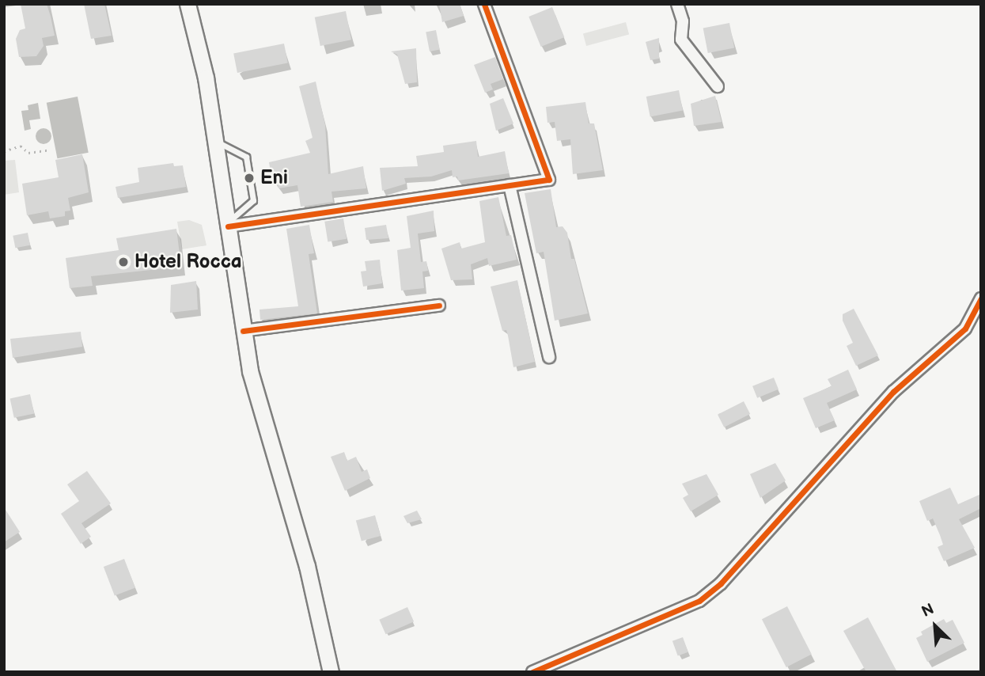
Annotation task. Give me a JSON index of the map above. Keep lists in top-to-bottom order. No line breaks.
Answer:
{"places":["Eni","Hotel Rocca"],"north":"top left"}
